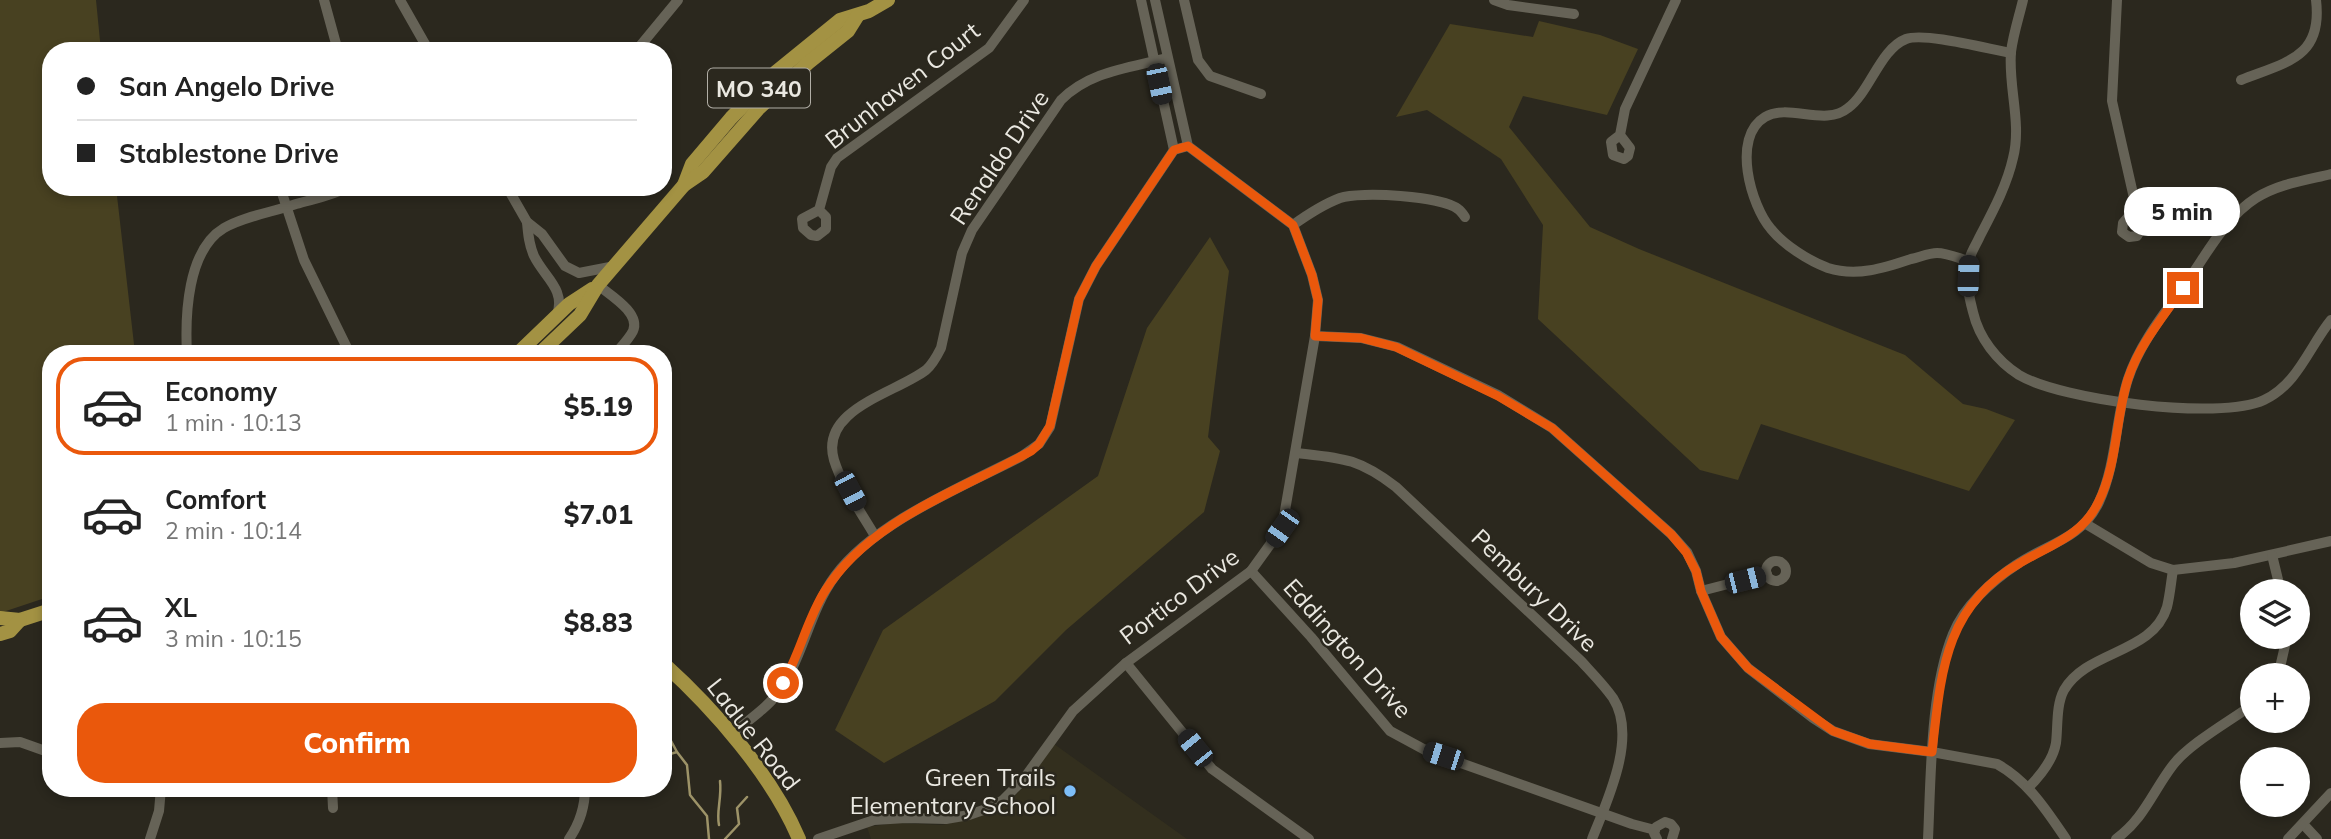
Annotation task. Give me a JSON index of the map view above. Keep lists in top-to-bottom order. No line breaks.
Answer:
{"streets":{"main road":["MO 340","Ladue Road"],"street":["Brunhaven Court","Renaldo Drive","Pembury Drive","Portico Drive","Eddington Drive"]},"crossings":[["Pembury Drive","Portico Drive"],["Pembury Drive","Eddington Drive"],["Portico Drive","Eddington Drive"]],"places":["Green Trails Elementary School"],"page":{"banner":["San Angelo Drive","Stablestone Drive"],"bubble":"5 min","list":[{"name":"Economy","note":"1 min · 10:13","value":"$5.19"},{"name":"Comfort","note":"2 min · 10:14","value":"$7.01"},{"name":"XL","note":"3 min · 10:15","value":"$8.83"}],"map_buttons":["+","−"],"buttons":"Confirm"}}
